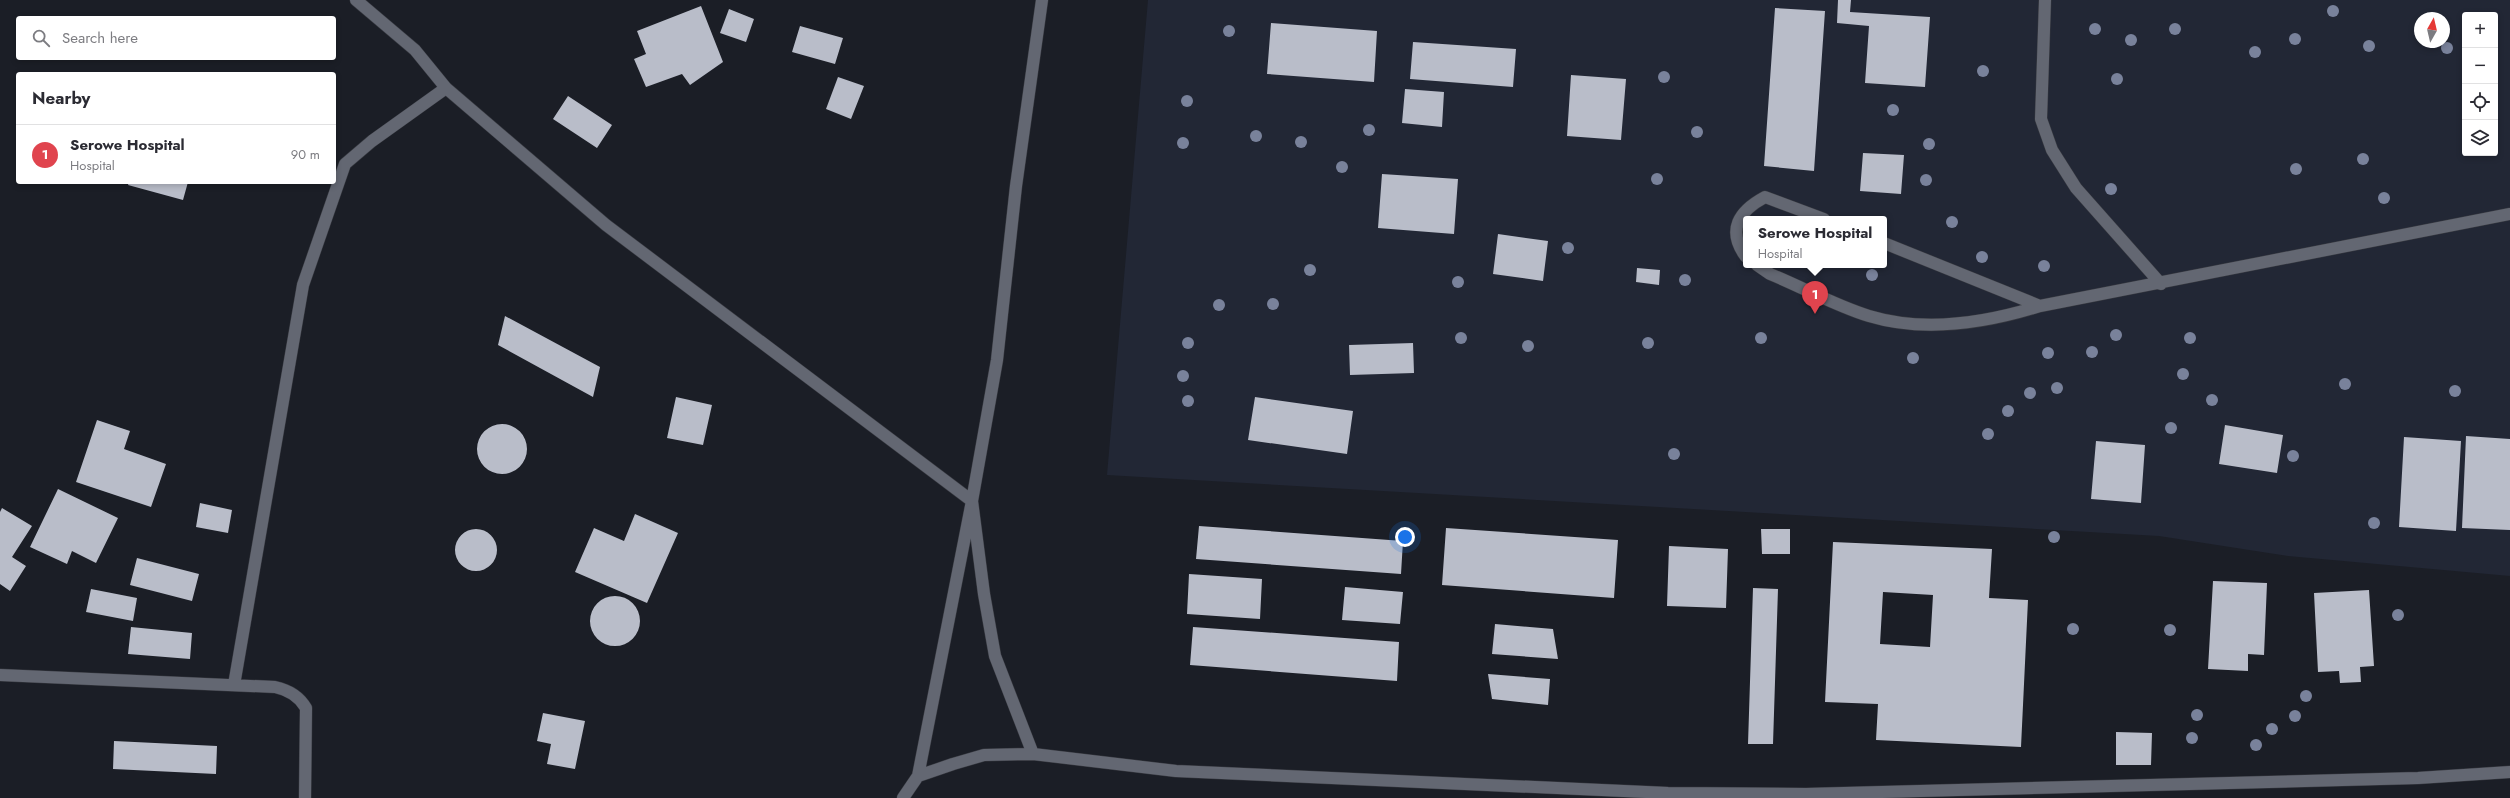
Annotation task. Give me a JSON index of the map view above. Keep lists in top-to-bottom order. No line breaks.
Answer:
{"north":"top","page":{"map_buttons":["+","−"],"search":"Search here","heading":"Nearby","list":[{"mark":"1","name":"Serowe Hospital","note":"Hospital","value":"90 m"}],"popup":["Serowe Hospital","Hospital"],"pins":"1"}}
